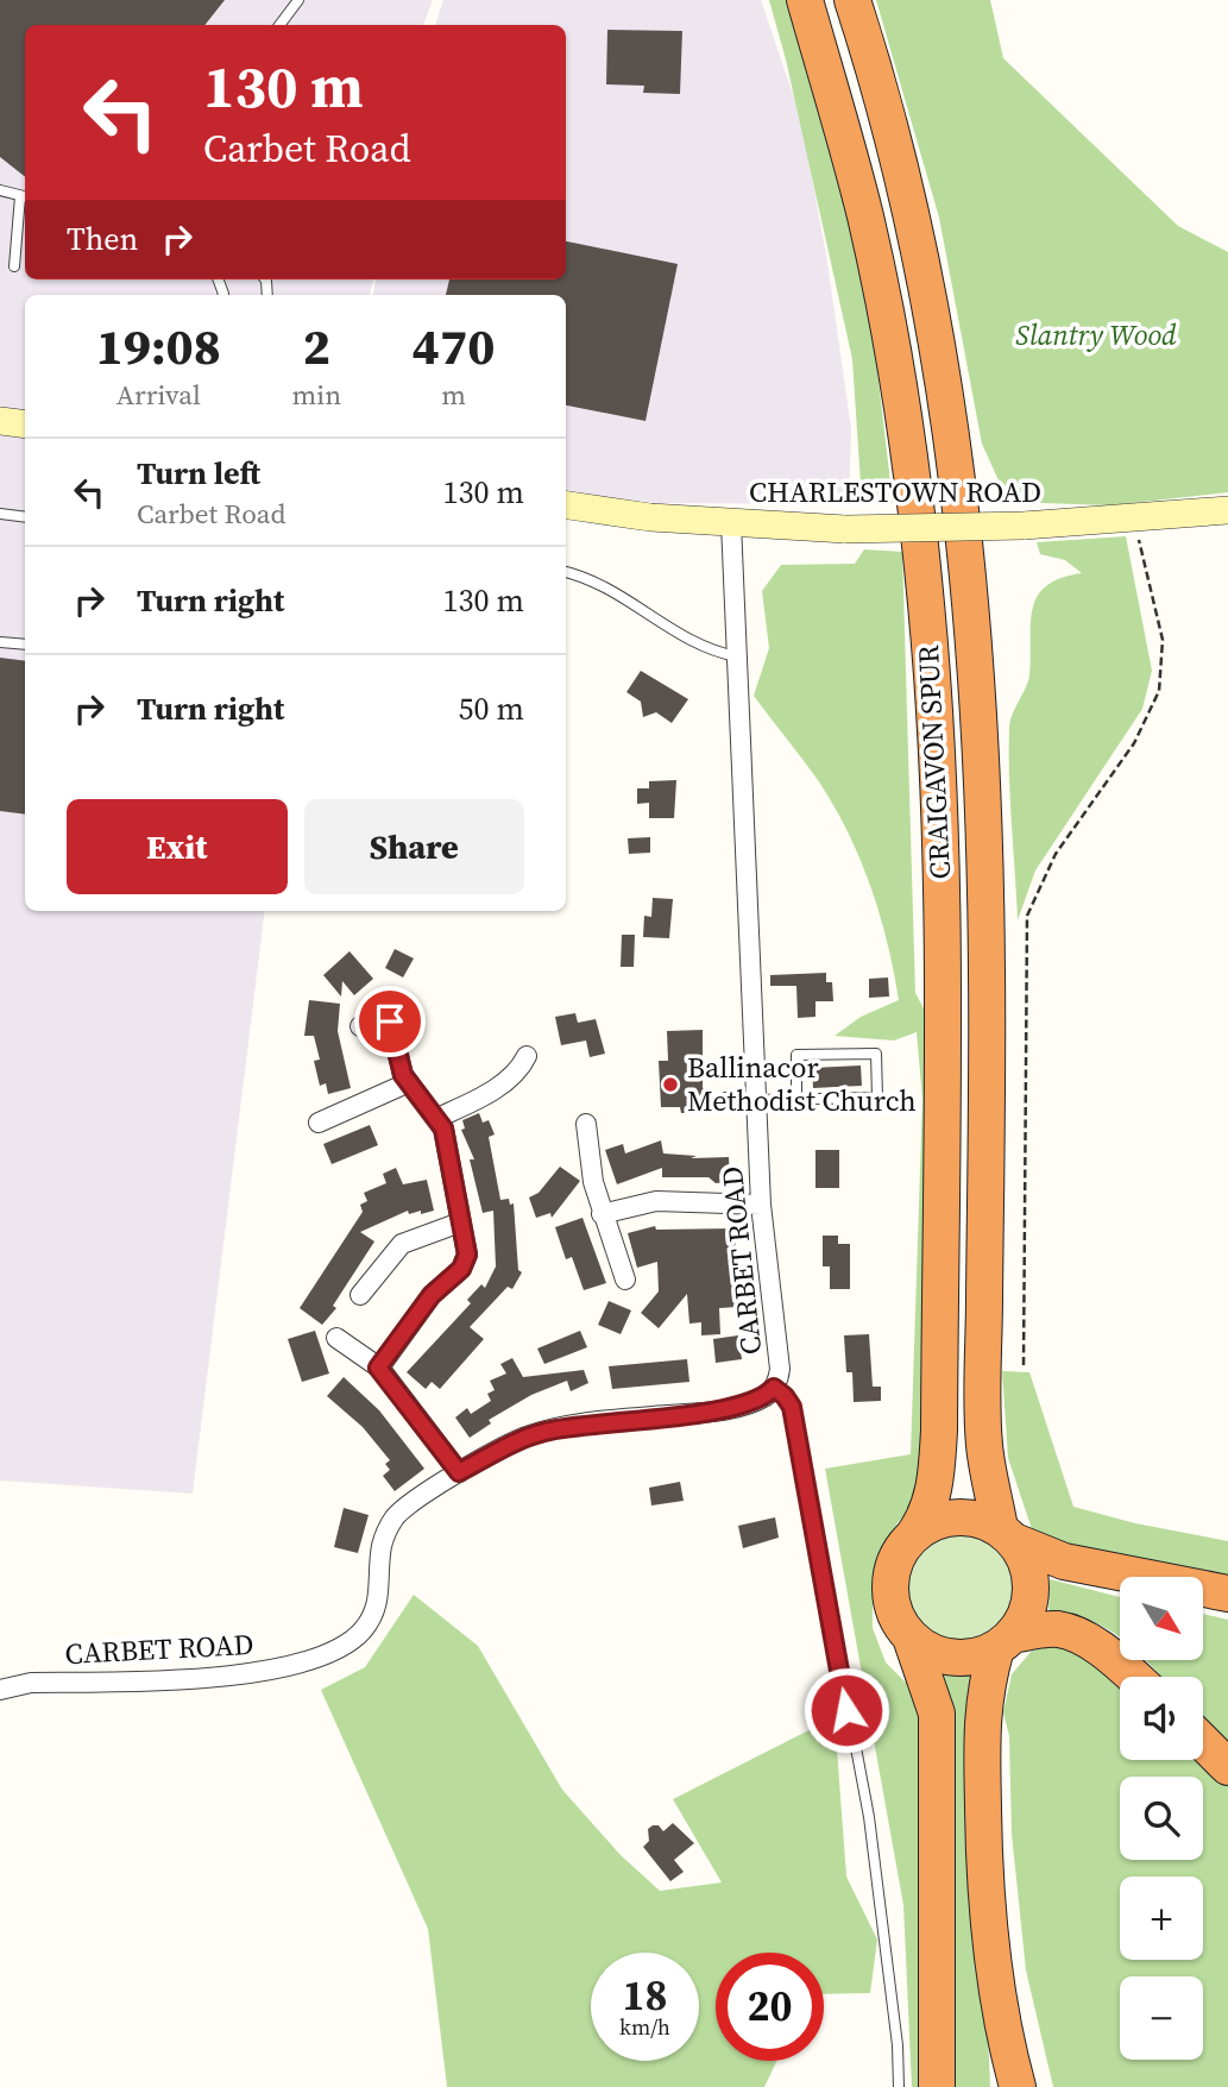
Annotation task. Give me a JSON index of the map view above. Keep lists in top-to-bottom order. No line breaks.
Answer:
{"streets":{"highway":["CRAIGAVON SPUR"],"main road":["CHARLESTOWN ROAD"],"street":["CARBET ROAD"]},"crossings":[["CHARLESTOWN ROAD","CARBET ROAD"]],"parks":["Slantry Wood"],"places":["Ballinacor Methodist Church"],"north":"bottom right","page":{"turn":["130 m","Carbet Road"],"then":"Then","eta":["19:08","Arrival","2","min","470","m"],"list":[{"name":"Turn left","note":"Carbet Road","value":"130 m"},{"name":"Turn right","value":"130 m"},{"name":"Turn right","value":"50 m"}],"buttons":["Exit","Share"],"map_buttons":["+","−"],"speed":"18 km/h","limit":"20"}}
